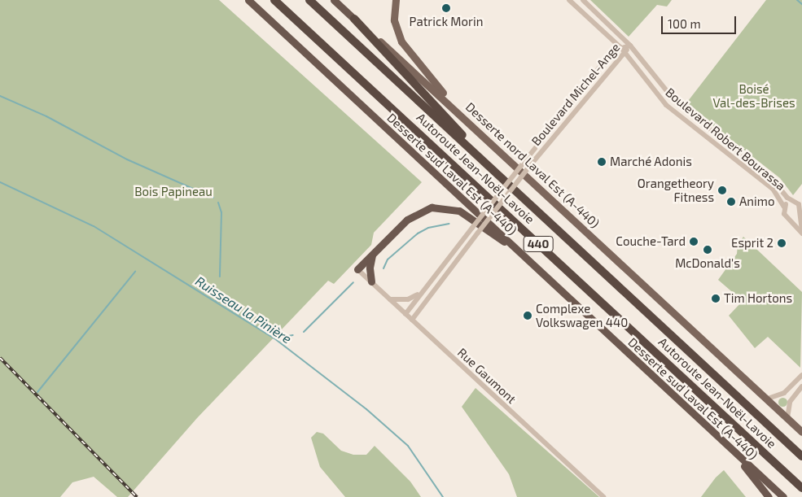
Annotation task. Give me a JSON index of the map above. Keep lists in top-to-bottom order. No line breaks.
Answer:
{"streets":{"highway":["Desserte nord Laval Est (A-440)","Autoroute Jean-Noël-Lavoie","Desserte sud Laval Est (A-440)","440"],"street":["Boulevard Michel-Ange","Boulevard Robert Bourassa","Rue Gaumont"]},"crossings":[["Boulevard Michel-Ange","Boulevard Robert Bourassa"],["Boulevard Michel-Ange","Rue Gaumont"]],"water":["Ruisseau la Pinière"],"parks":["Boisé Val-des-Brises","Bois Papineau"],"places":["Patrick Morin","Marché Adonis","Orangetheory Fitness","Animo","Couche-Tard","Esprit 2","McDonald's","Tim Hortons","Complexe Volkswagen 440"],"scale_bar":"100 m"}
